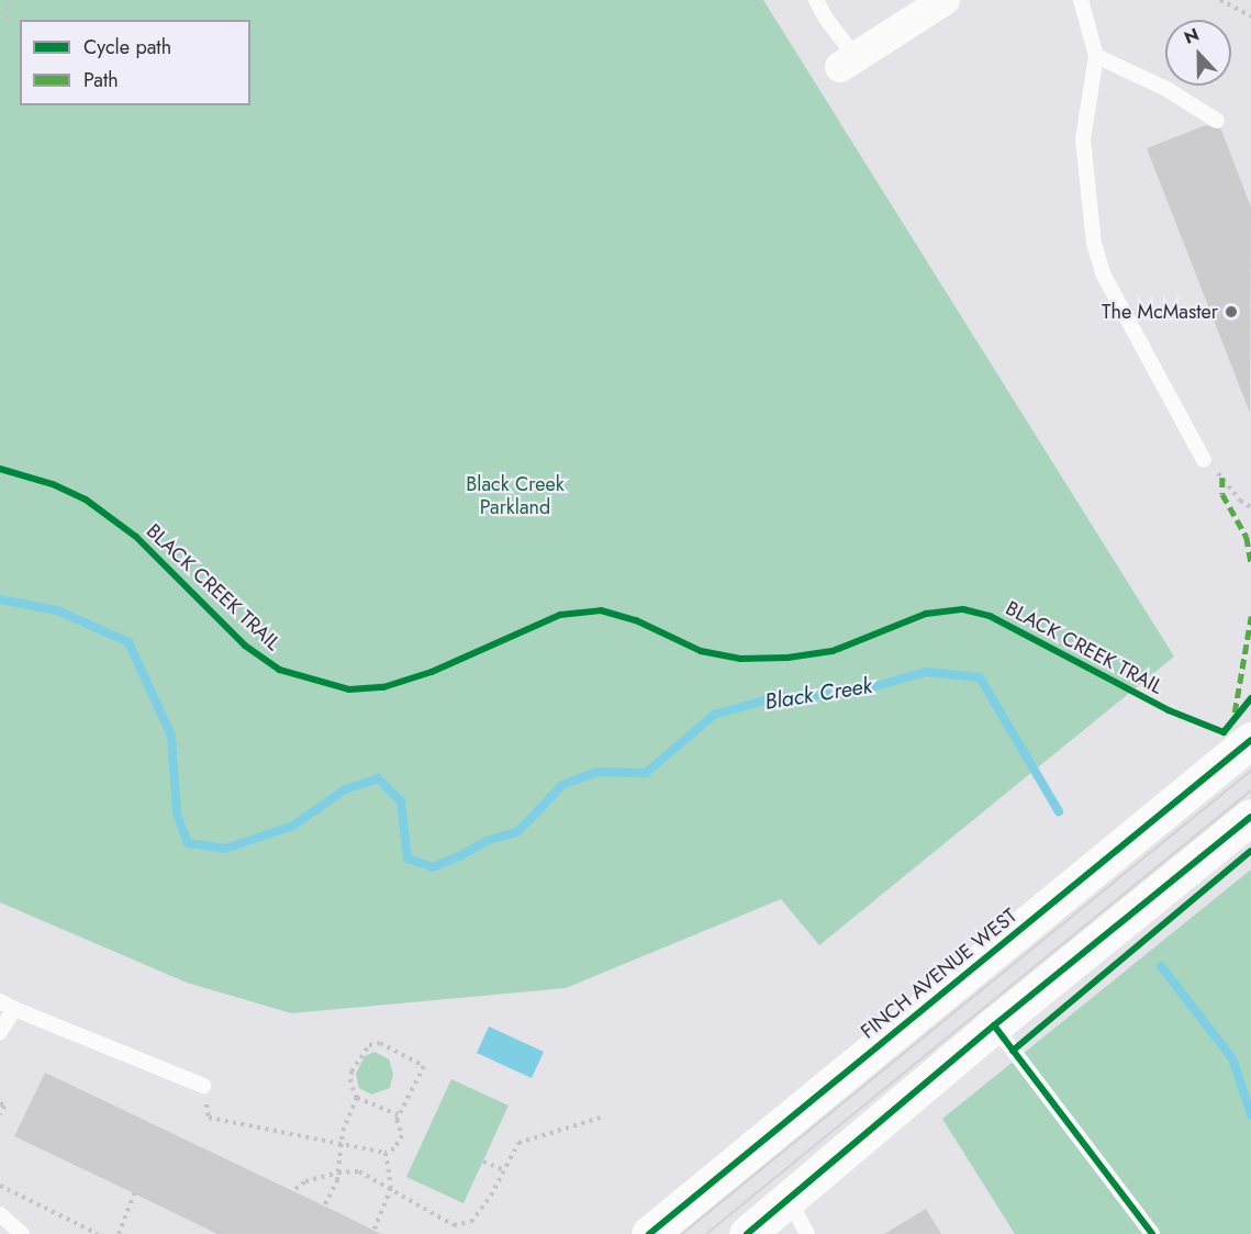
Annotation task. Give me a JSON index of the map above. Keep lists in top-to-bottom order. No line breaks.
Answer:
{"streets":{"main road":["FINCH AVENUE WEST"],"cycle path":["BLACK CREEK TRAIL"]},"water":["Black Creek"],"parks":["Black Creek Parkland"],"places":["The McMaster"],"legend":["Cycle path","Path"],"north":"top"}
